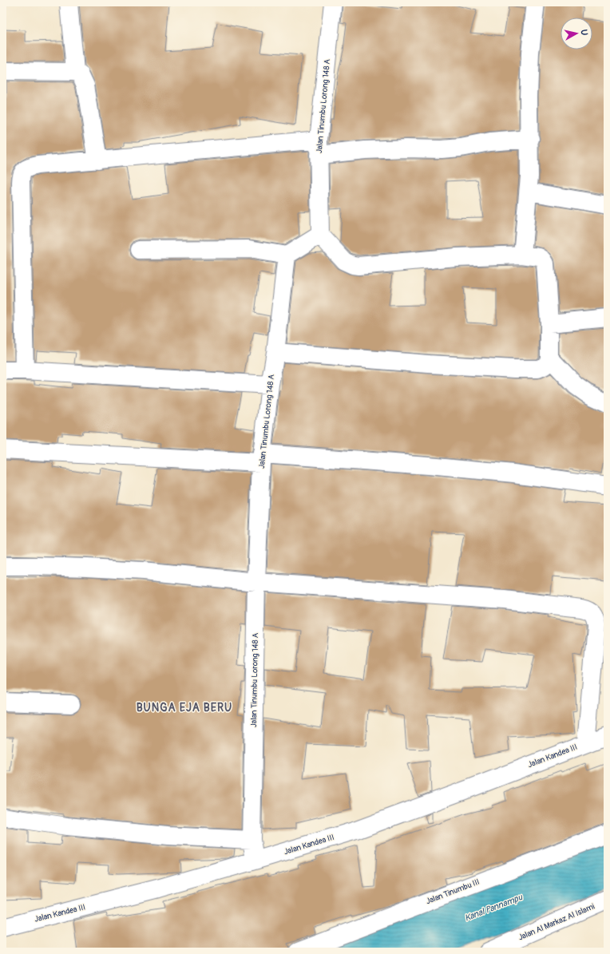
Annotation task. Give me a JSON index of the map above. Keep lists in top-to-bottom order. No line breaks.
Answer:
{"streets":{"street":["Jalan Tinumbu Lorong 148 A","Jalan Kandea III","Jalan Tinumbu III","Jalan Al Markaz Al Islami"]},"crossings":[["Jalan Tinumbu Lorong 148 A","Jalan Kandea III"]],"districts":["BUNGA EJA BERU"],"water":["Kanal Pannampu"],"north":"right"}
